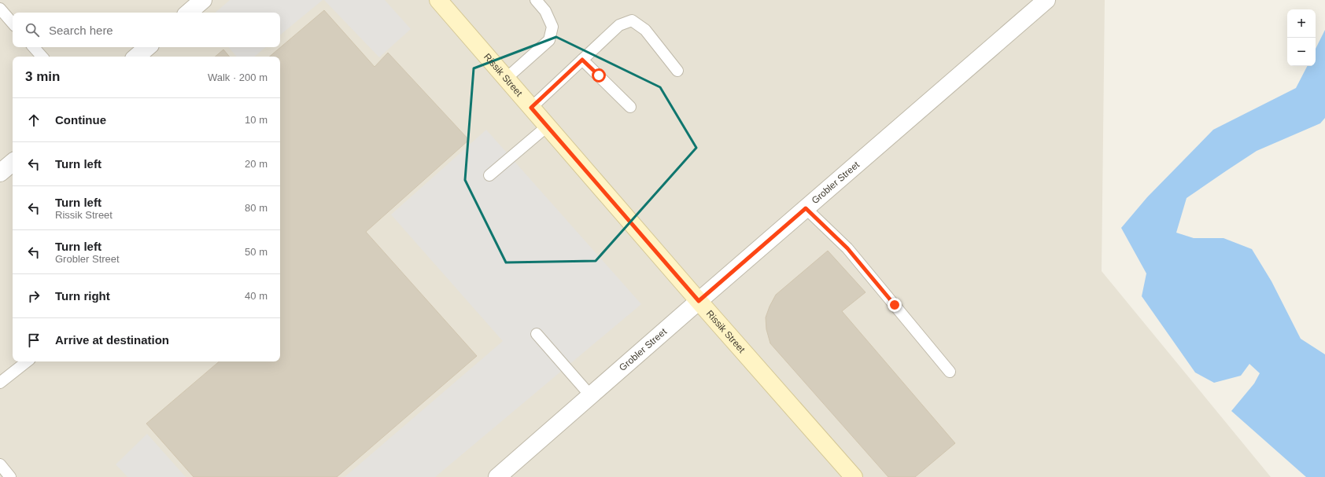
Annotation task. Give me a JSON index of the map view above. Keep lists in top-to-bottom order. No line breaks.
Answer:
{"streets":{"main road":["Rissik Street"],"street":["Grobler Street"]},"crossings":[["Rissik Street","Grobler Street"]],"page":{"map_buttons":["+","−"],"search":"Search here","heading":["3 min","Walk · 200 m"],"list":[["Continue","10 m"],["Turn left","20 m"],["Turn left","Rissik Street","80 m"],["Turn left","Grobler Street","50 m"],["Turn right","40 m"],"Arrive at destination"]}}
